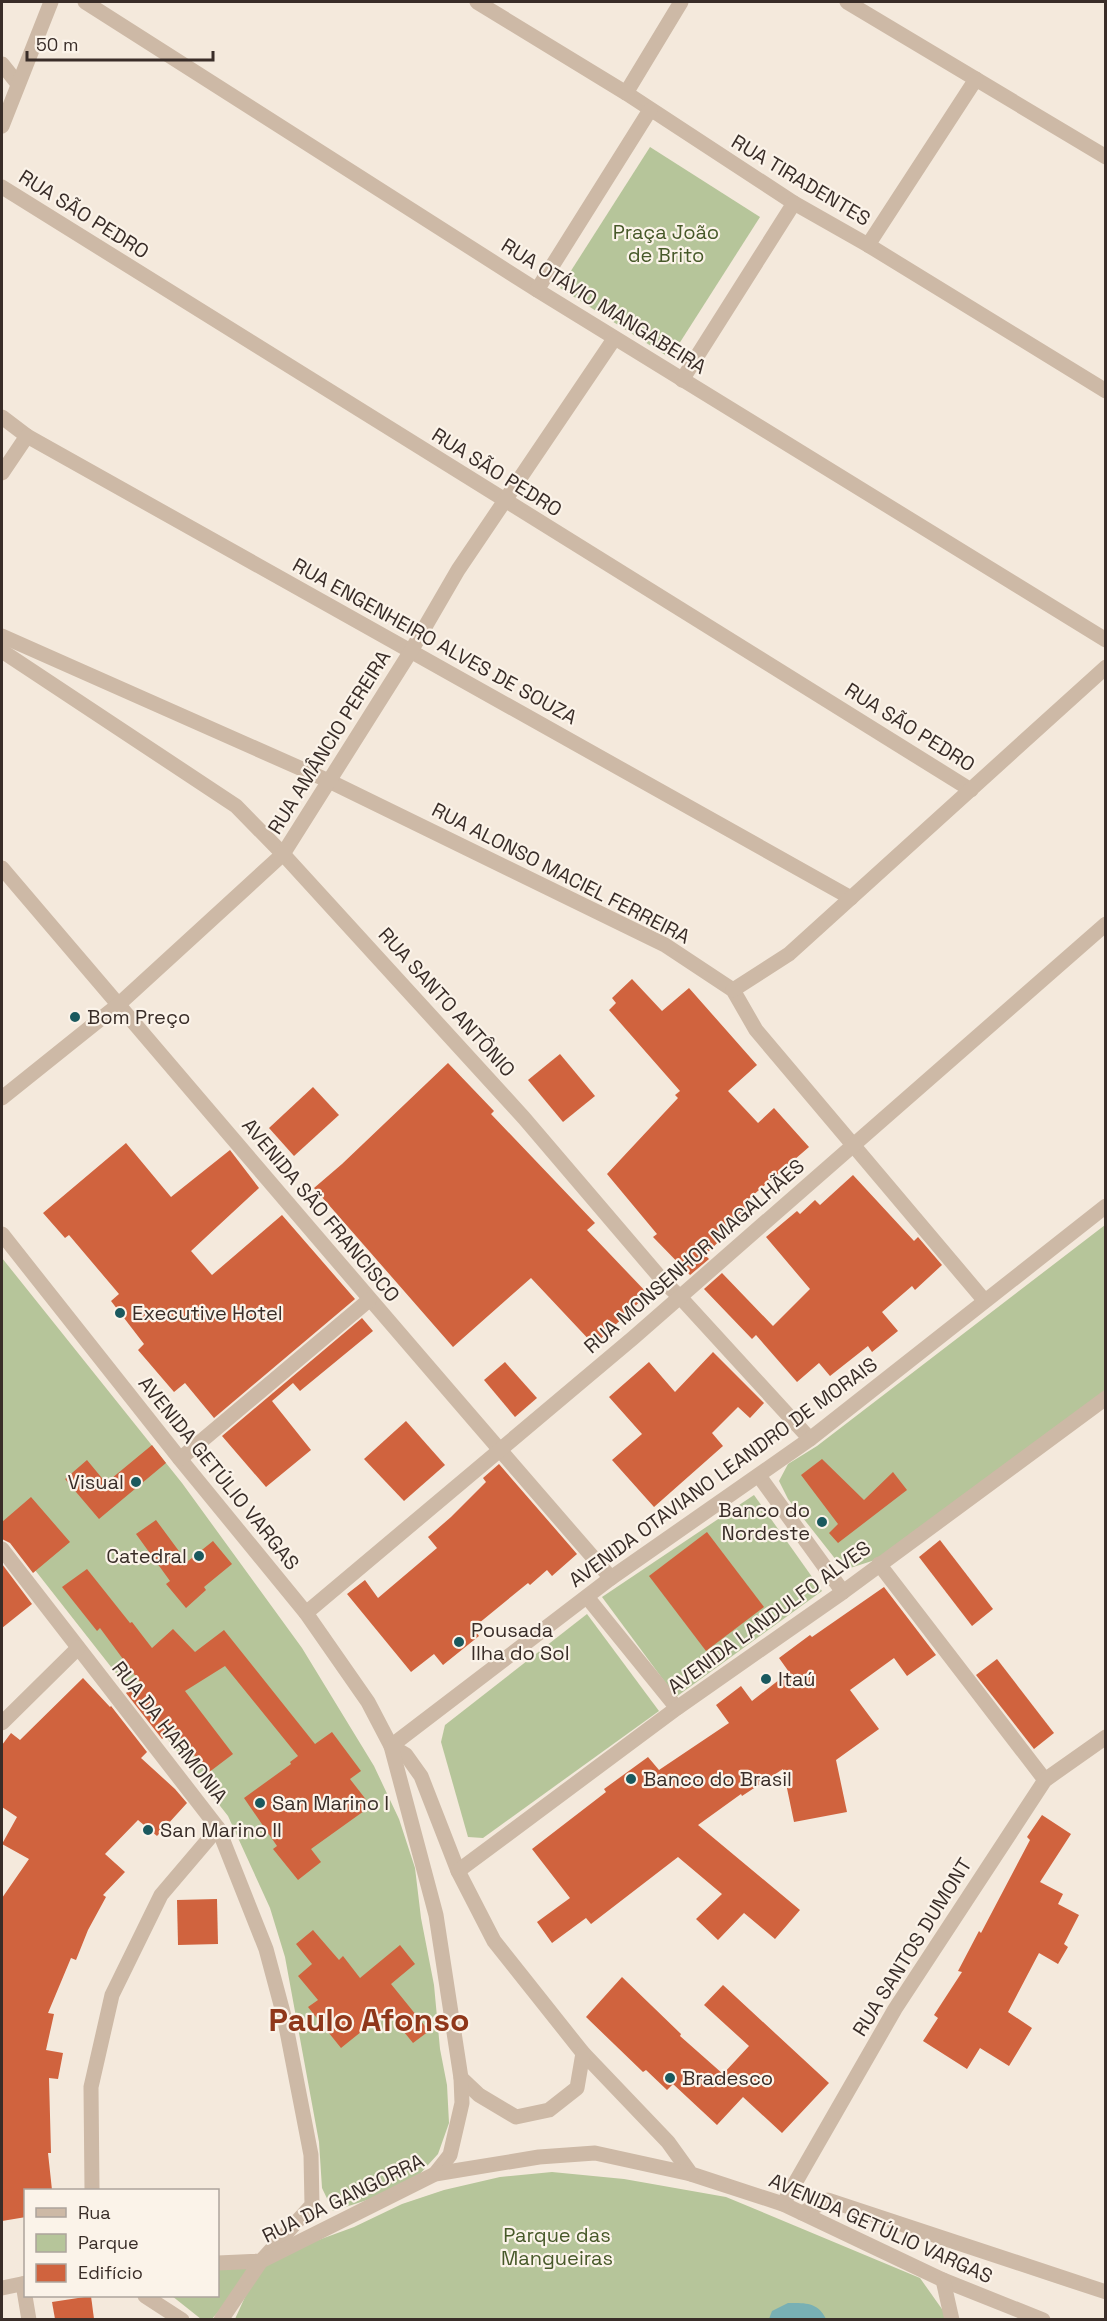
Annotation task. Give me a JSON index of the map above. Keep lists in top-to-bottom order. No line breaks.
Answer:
{"streets":{"street":["RUA TIRADENTES","RUA SÃO PEDRO","RUA OTÁVIO MANGABEIRA","RUA ENGENHEIRO ALVES DE SOUZA","RUA AMÂNCIO PEREIRA","RUA ALONSO MACIEL FERREIRA","RUA SANTO ANTÔNIO","AVENIDA SÃO FRANCISCO","RUA MONSENHOR MAGALHÃES","AVENIDA OTAVIANO LEANDRO DE MORAIS","AVENIDA GETÚLIO VARGAS","AVENIDA LANDULFO ALVES","RUA DA HARMONIA","RUA SANTOS DUMONT","RUA DA GANGORRA"]},"crossings":[["RUA SÃO PEDRO","RUA AMÂNCIO PEREIRA"],["RUA OTÁVIO MANGABEIRA","RUA AMÂNCIO PEREIRA"],["RUA ENGENHEIRO ALVES DE SOUZA","RUA AMÂNCIO PEREIRA"],["RUA AMÂNCIO PEREIRA","RUA ALONSO MACIEL FERREIRA"],["RUA AMÂNCIO PEREIRA","RUA SANTO ANTÔNIO"],["RUA AMÂNCIO PEREIRA","AVENIDA SÃO FRANCISCO"],["RUA ALONSO MACIEL FERREIRA","RUA MONSENHOR MAGALHÃES"],["RUA ALONSO MACIEL FERREIRA","AVENIDA OTAVIANO LEANDRO DE MORAIS"],["RUA SANTO ANTÔNIO","RUA MONSENHOR MAGALHÃES"],["RUA SANTO ANTÔNIO","AVENIDA OTAVIANO LEANDRO DE MORAIS"],["AVENIDA SÃO FRANCISCO","RUA MONSENHOR MAGALHÃES"],["AVENIDA SÃO FRANCISCO","AVENIDA OTAVIANO LEANDRO DE MORAIS"],["RUA MONSENHOR MAGALHÃES","AVENIDA GETÚLIO VARGAS"],["AVENIDA OTAVIANO LEANDRO DE MORAIS","AVENIDA GETÚLIO VARGAS"],["AVENIDA GETÚLIO VARGAS","AVENIDA LANDULFO ALVES"],["AVENIDA GETÚLIO VARGAS","RUA SANTOS DUMONT"],["AVENIDA GETÚLIO VARGAS","RUA DA GANGORRA"],["RUA DA HARMONIA","RUA DA GANGORRA"]],"districts":["Paulo Afonso"],"parks":["Praça João de Brito","Parque das Mangueiras"],"places":["Bom Preço","Executive Hotel","Visual","Banco do Nordeste","Catedral","Pousada Ilha do Sol","Itaú","Banco do Brasil","San Marino I","San Marino II","Bradesco"],"legend":["Rua","Parque","Edifício"],"scale_bar":"50 m"}
